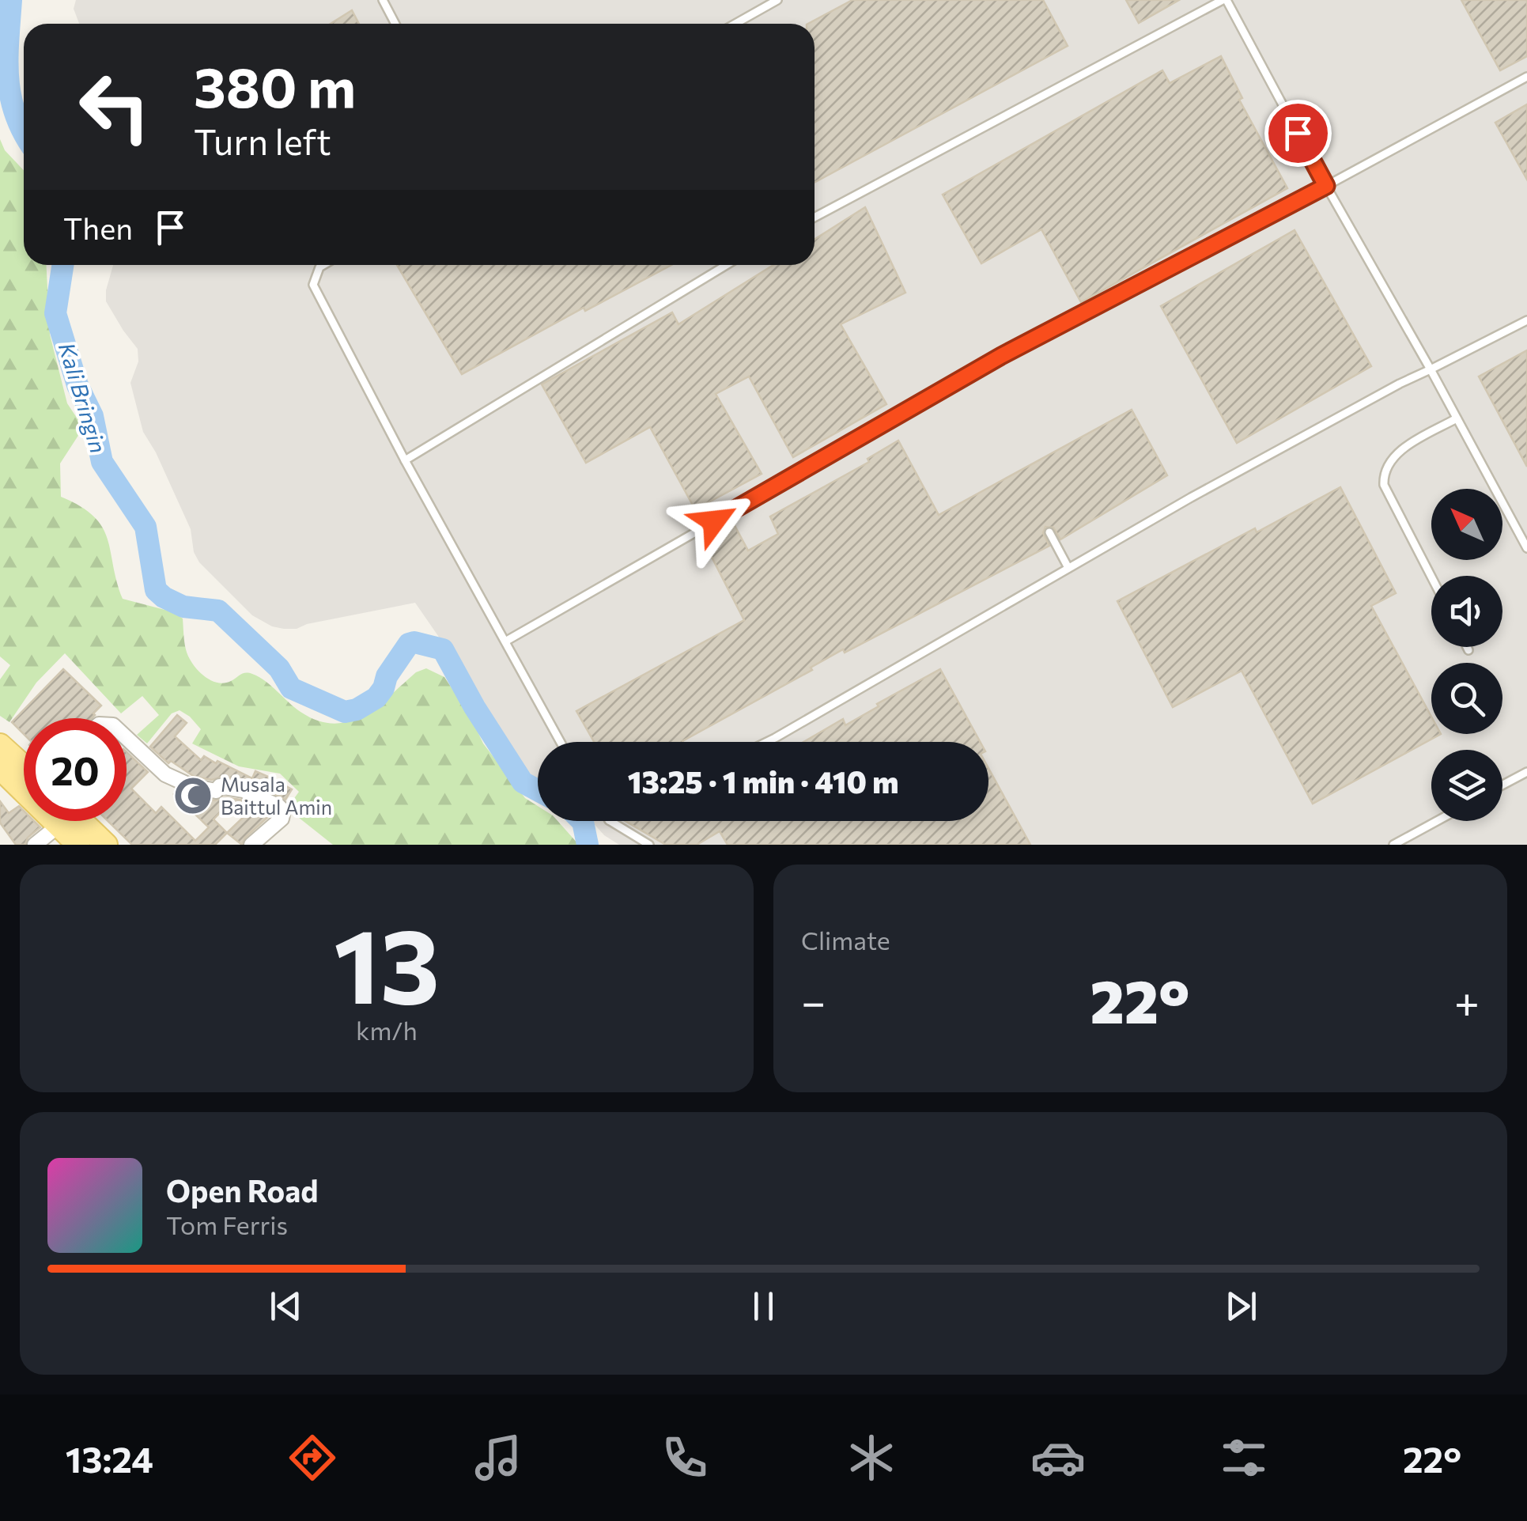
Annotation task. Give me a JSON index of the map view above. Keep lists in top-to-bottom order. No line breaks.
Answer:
{"water":["Kali Bringin"],"places":{"mosque":["Musala Baittul Amin"]},"north":"top left","page":{"turn":["380 m","Turn left"],"then":"Then","limit":"20","trip":"13:25 · 1 min · 410 m","tile":[["13","km/h"],"Climate"],"heat":["−","22°","+"],"song":["Open Road","Tom Ferris"],"tabs":["13:24","22°"]}}
